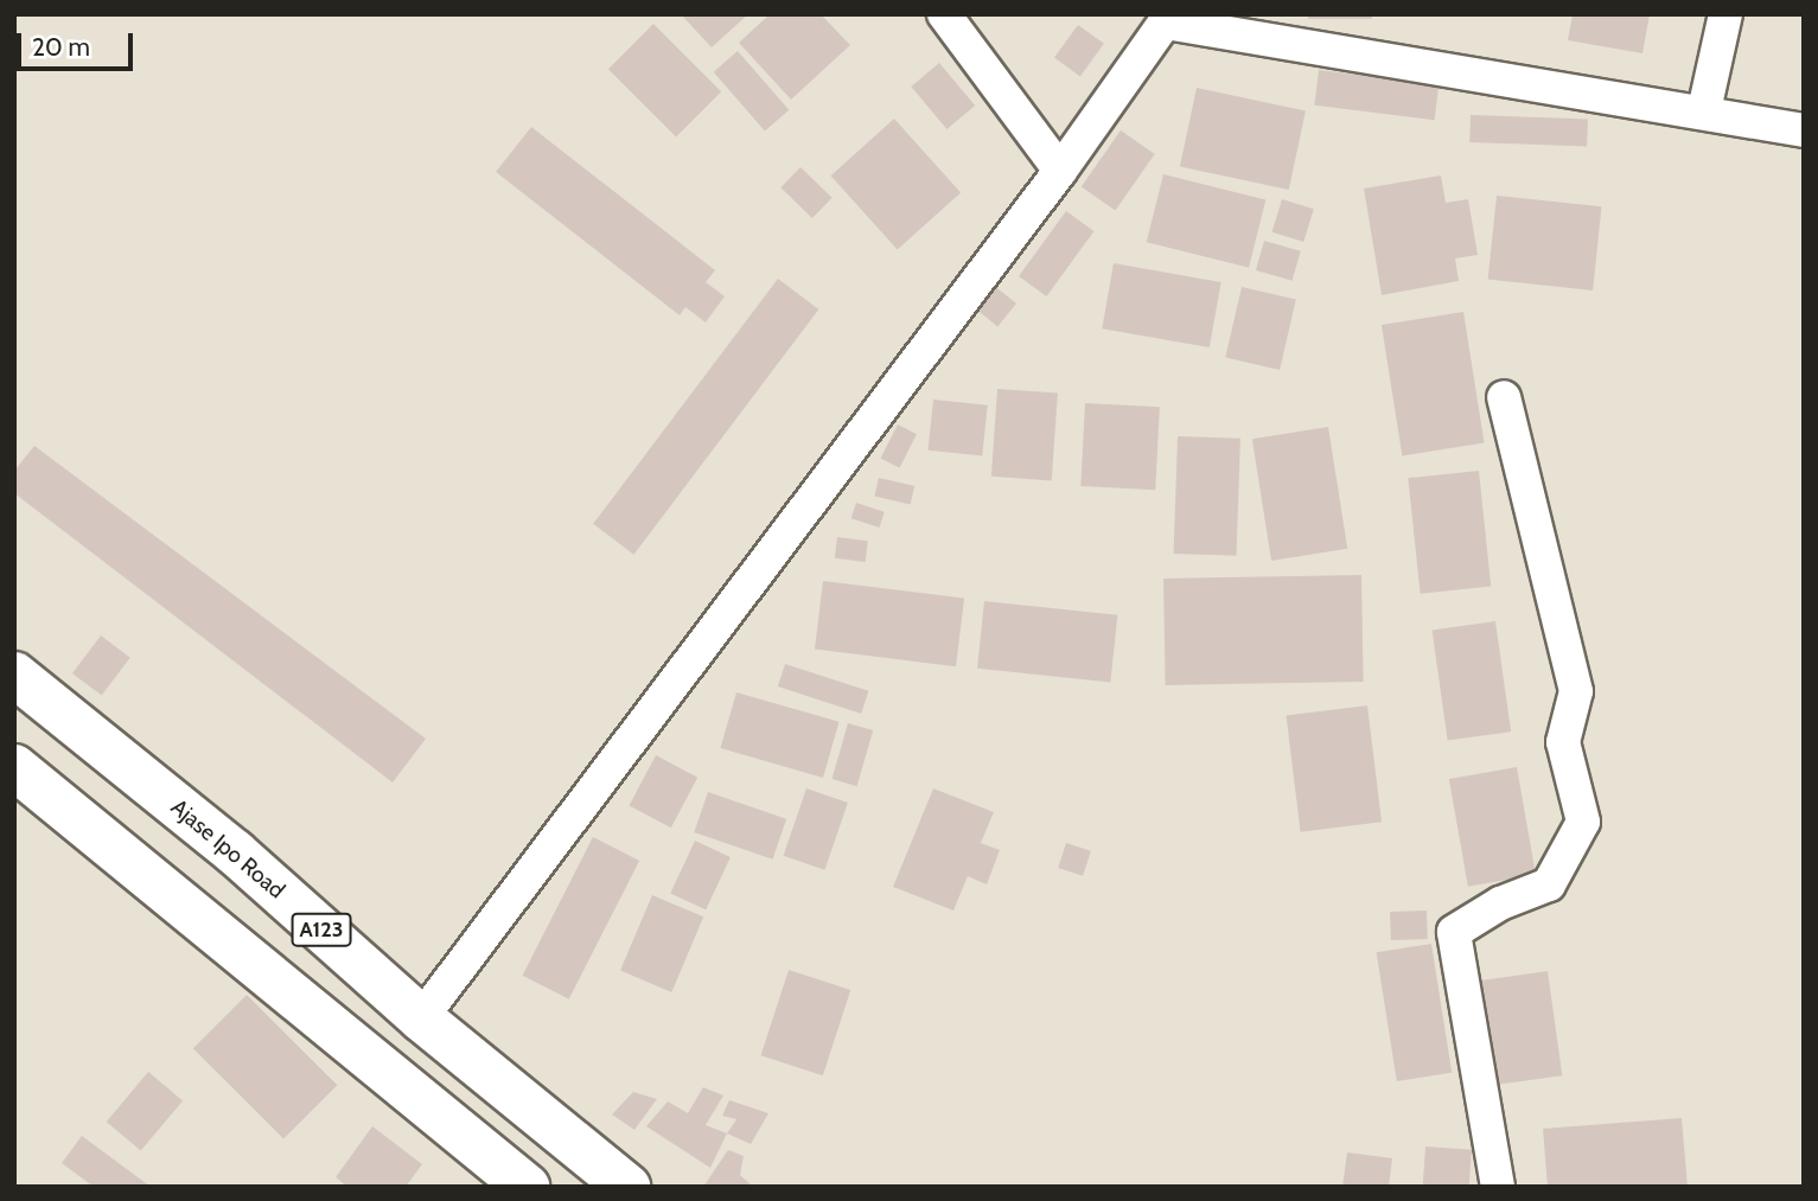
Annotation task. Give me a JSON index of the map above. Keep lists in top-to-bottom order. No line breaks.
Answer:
{"streets":{"highway":["Ajase Ipo Road","A123"]},"scale_bar":"20 m"}
